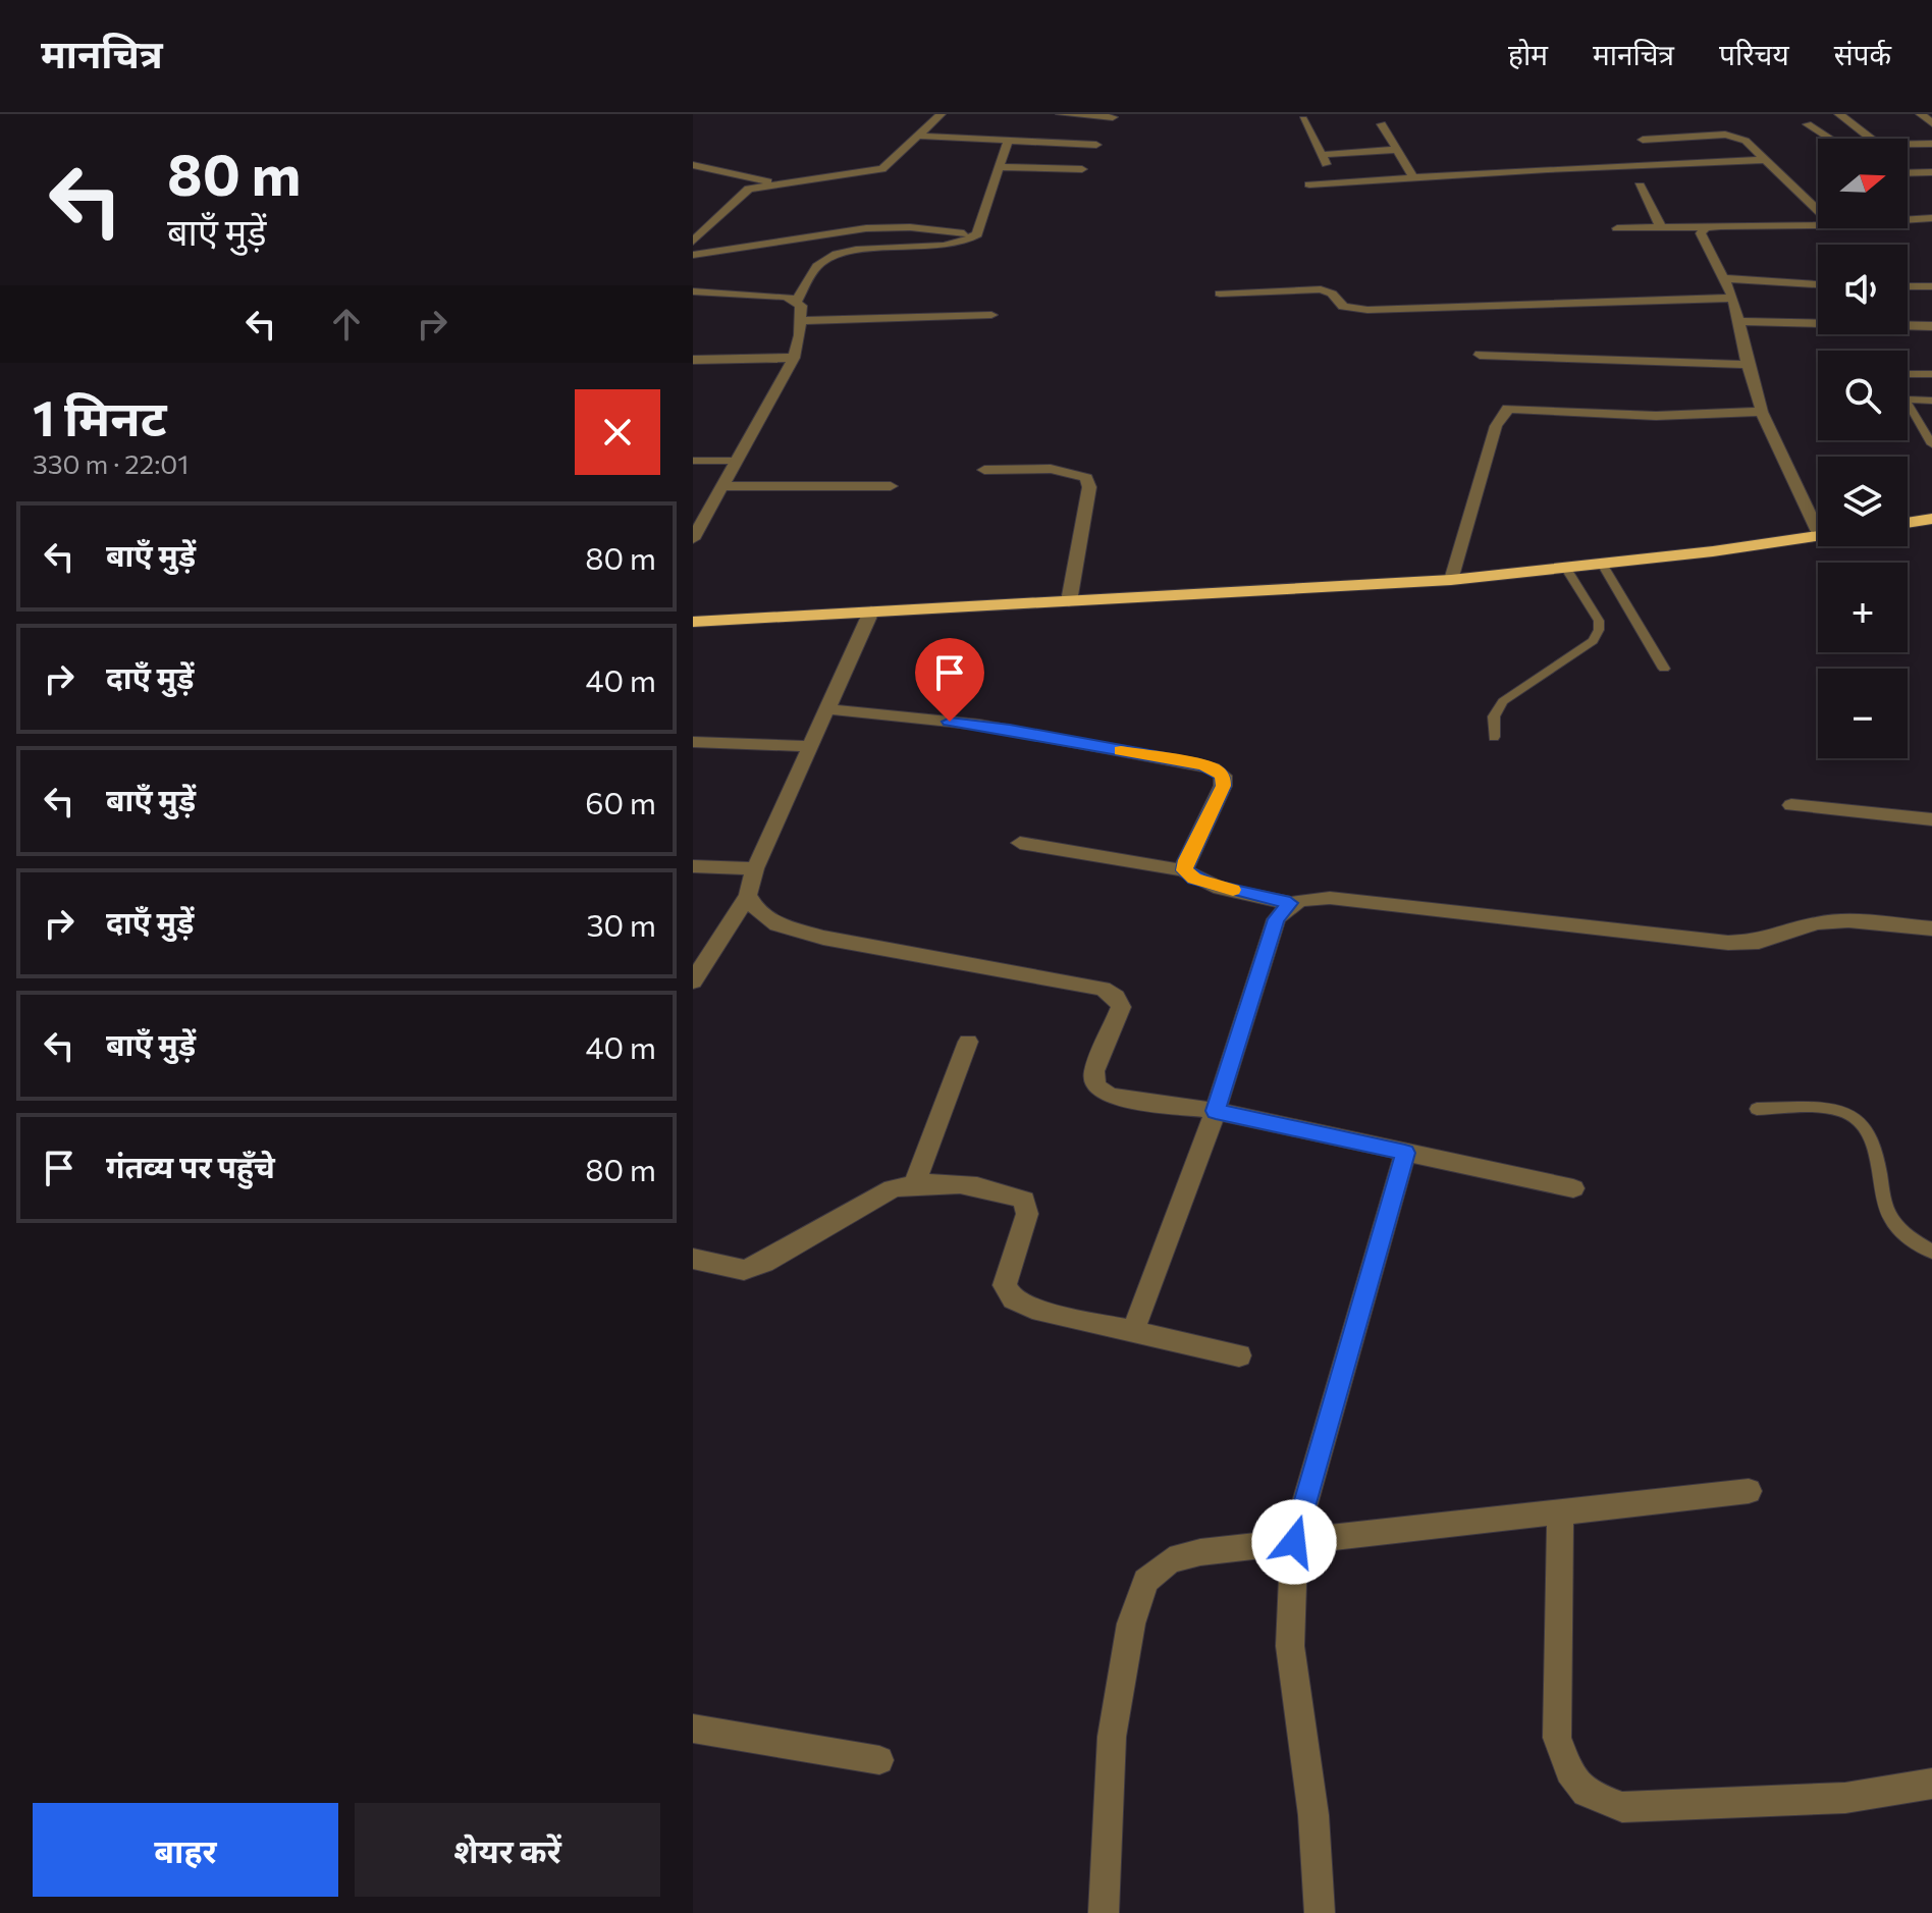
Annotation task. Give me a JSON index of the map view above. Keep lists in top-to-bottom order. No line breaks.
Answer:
{"north":"right","page":{"header":"मानचित्र","nav":["होम","मानचित्र","परिचय","संपर्क"],"turn":["80 m","बाएँ मुड़ें"],"map_buttons":["+","−"],"heading":["1 मिनट","330 m · 22:01"],"list":[{"name":"बाएँ मुड़ें","value":"80 m"},{"name":"दाएँ मुड़ें","value":"40 m"},{"name":"बाएँ मुड़ें","value":"60 m"},{"name":"दाएँ मुड़ें","value":"30 m"},{"name":"बाएँ मुड़ें","value":"40 m"},{"name":"गंतव्य पर पहुँचे","value":"80 m"}],"buttons":["बाहर","शेयर करें"]}}
